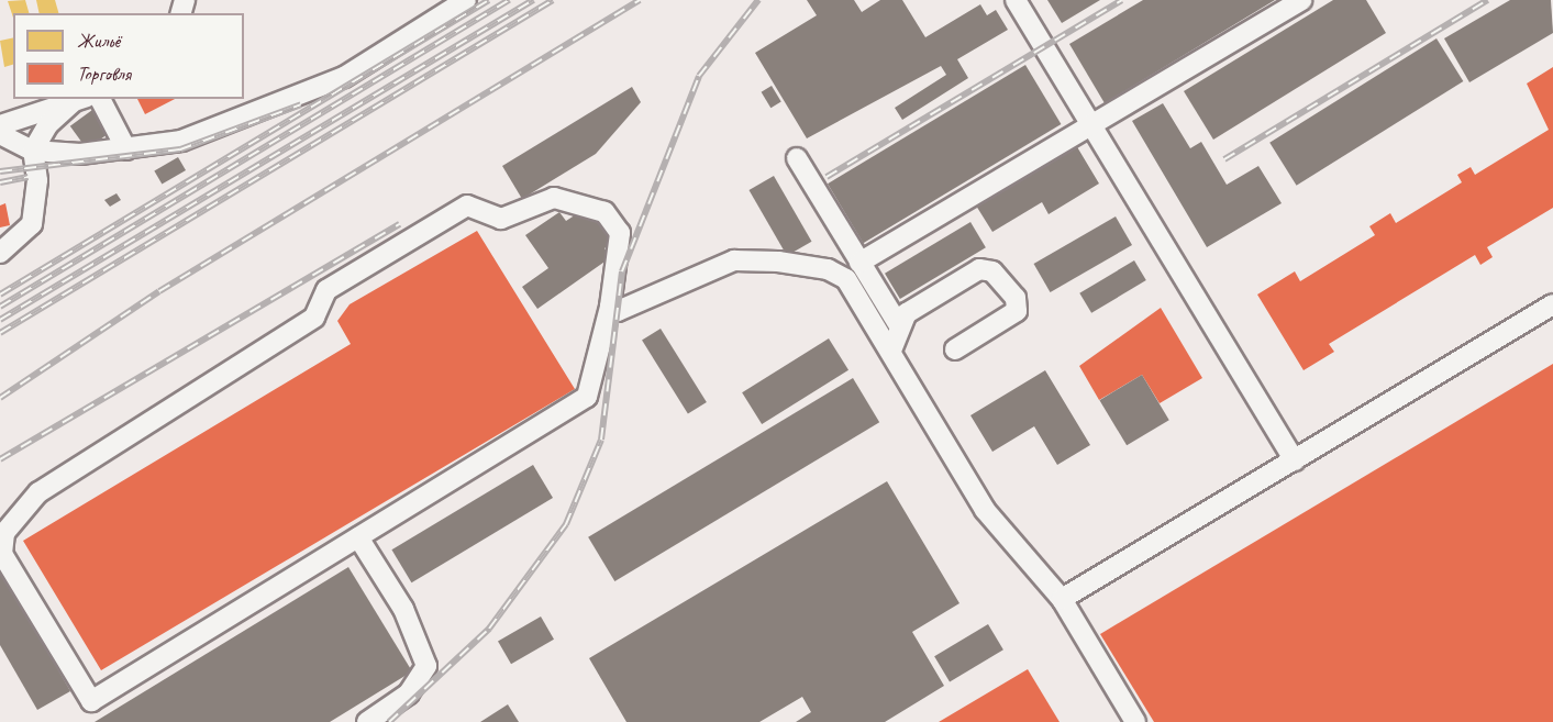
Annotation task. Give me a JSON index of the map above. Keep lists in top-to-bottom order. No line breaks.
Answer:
{"legend":["Жильё","Торговля"]}
